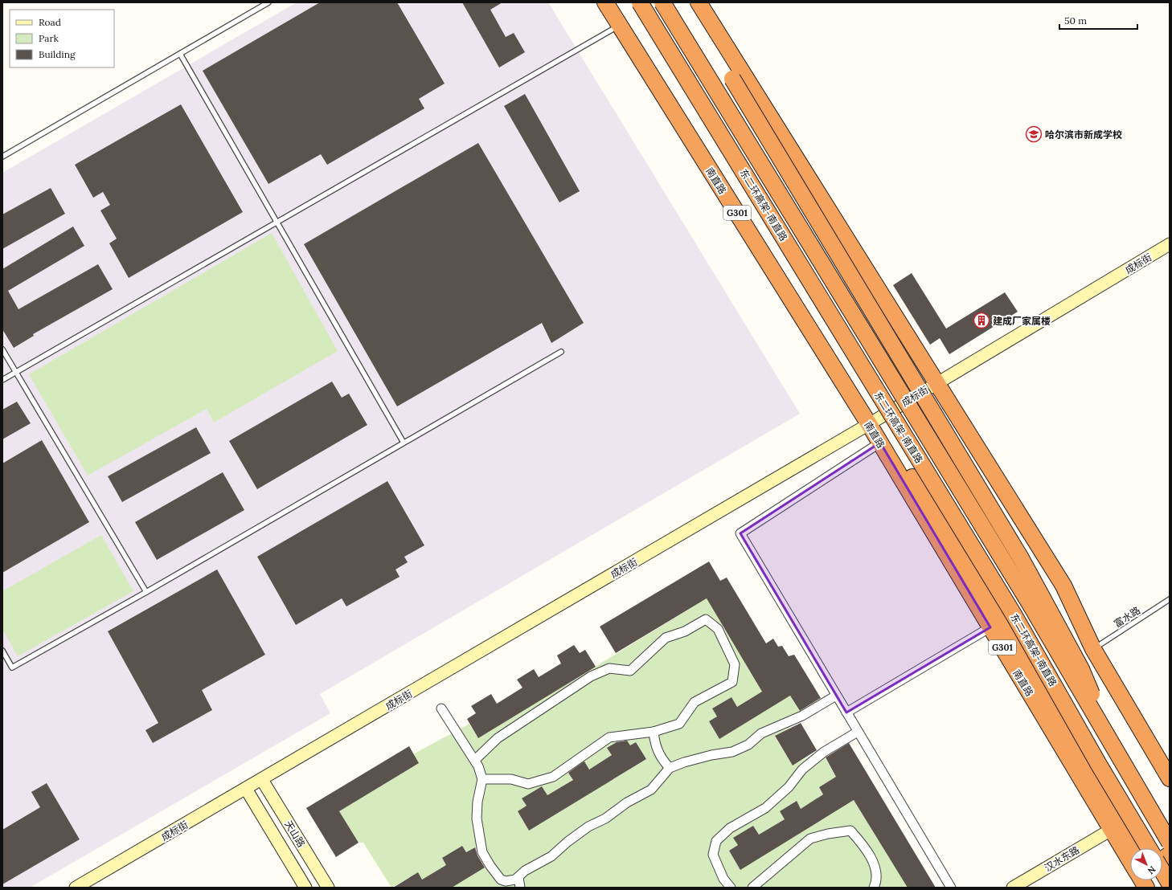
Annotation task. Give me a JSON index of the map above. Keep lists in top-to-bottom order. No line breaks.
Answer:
{"streets":{"highway":["南直路","东二环高架-南直路","G301"],"street":["成标街","天山路","汉水东路"],"lane":["富水路"]},"crossings":[["南直路","成标街"],["南直路","汉水东路"],["成标街","天山路"]],"places":{"school or university":["哈尔滨市新成学校"],"building":["建成厂家属楼"]},"legend":["Road","Park","Building"],"scale_bar":"50 m","north":"bottom right"}
